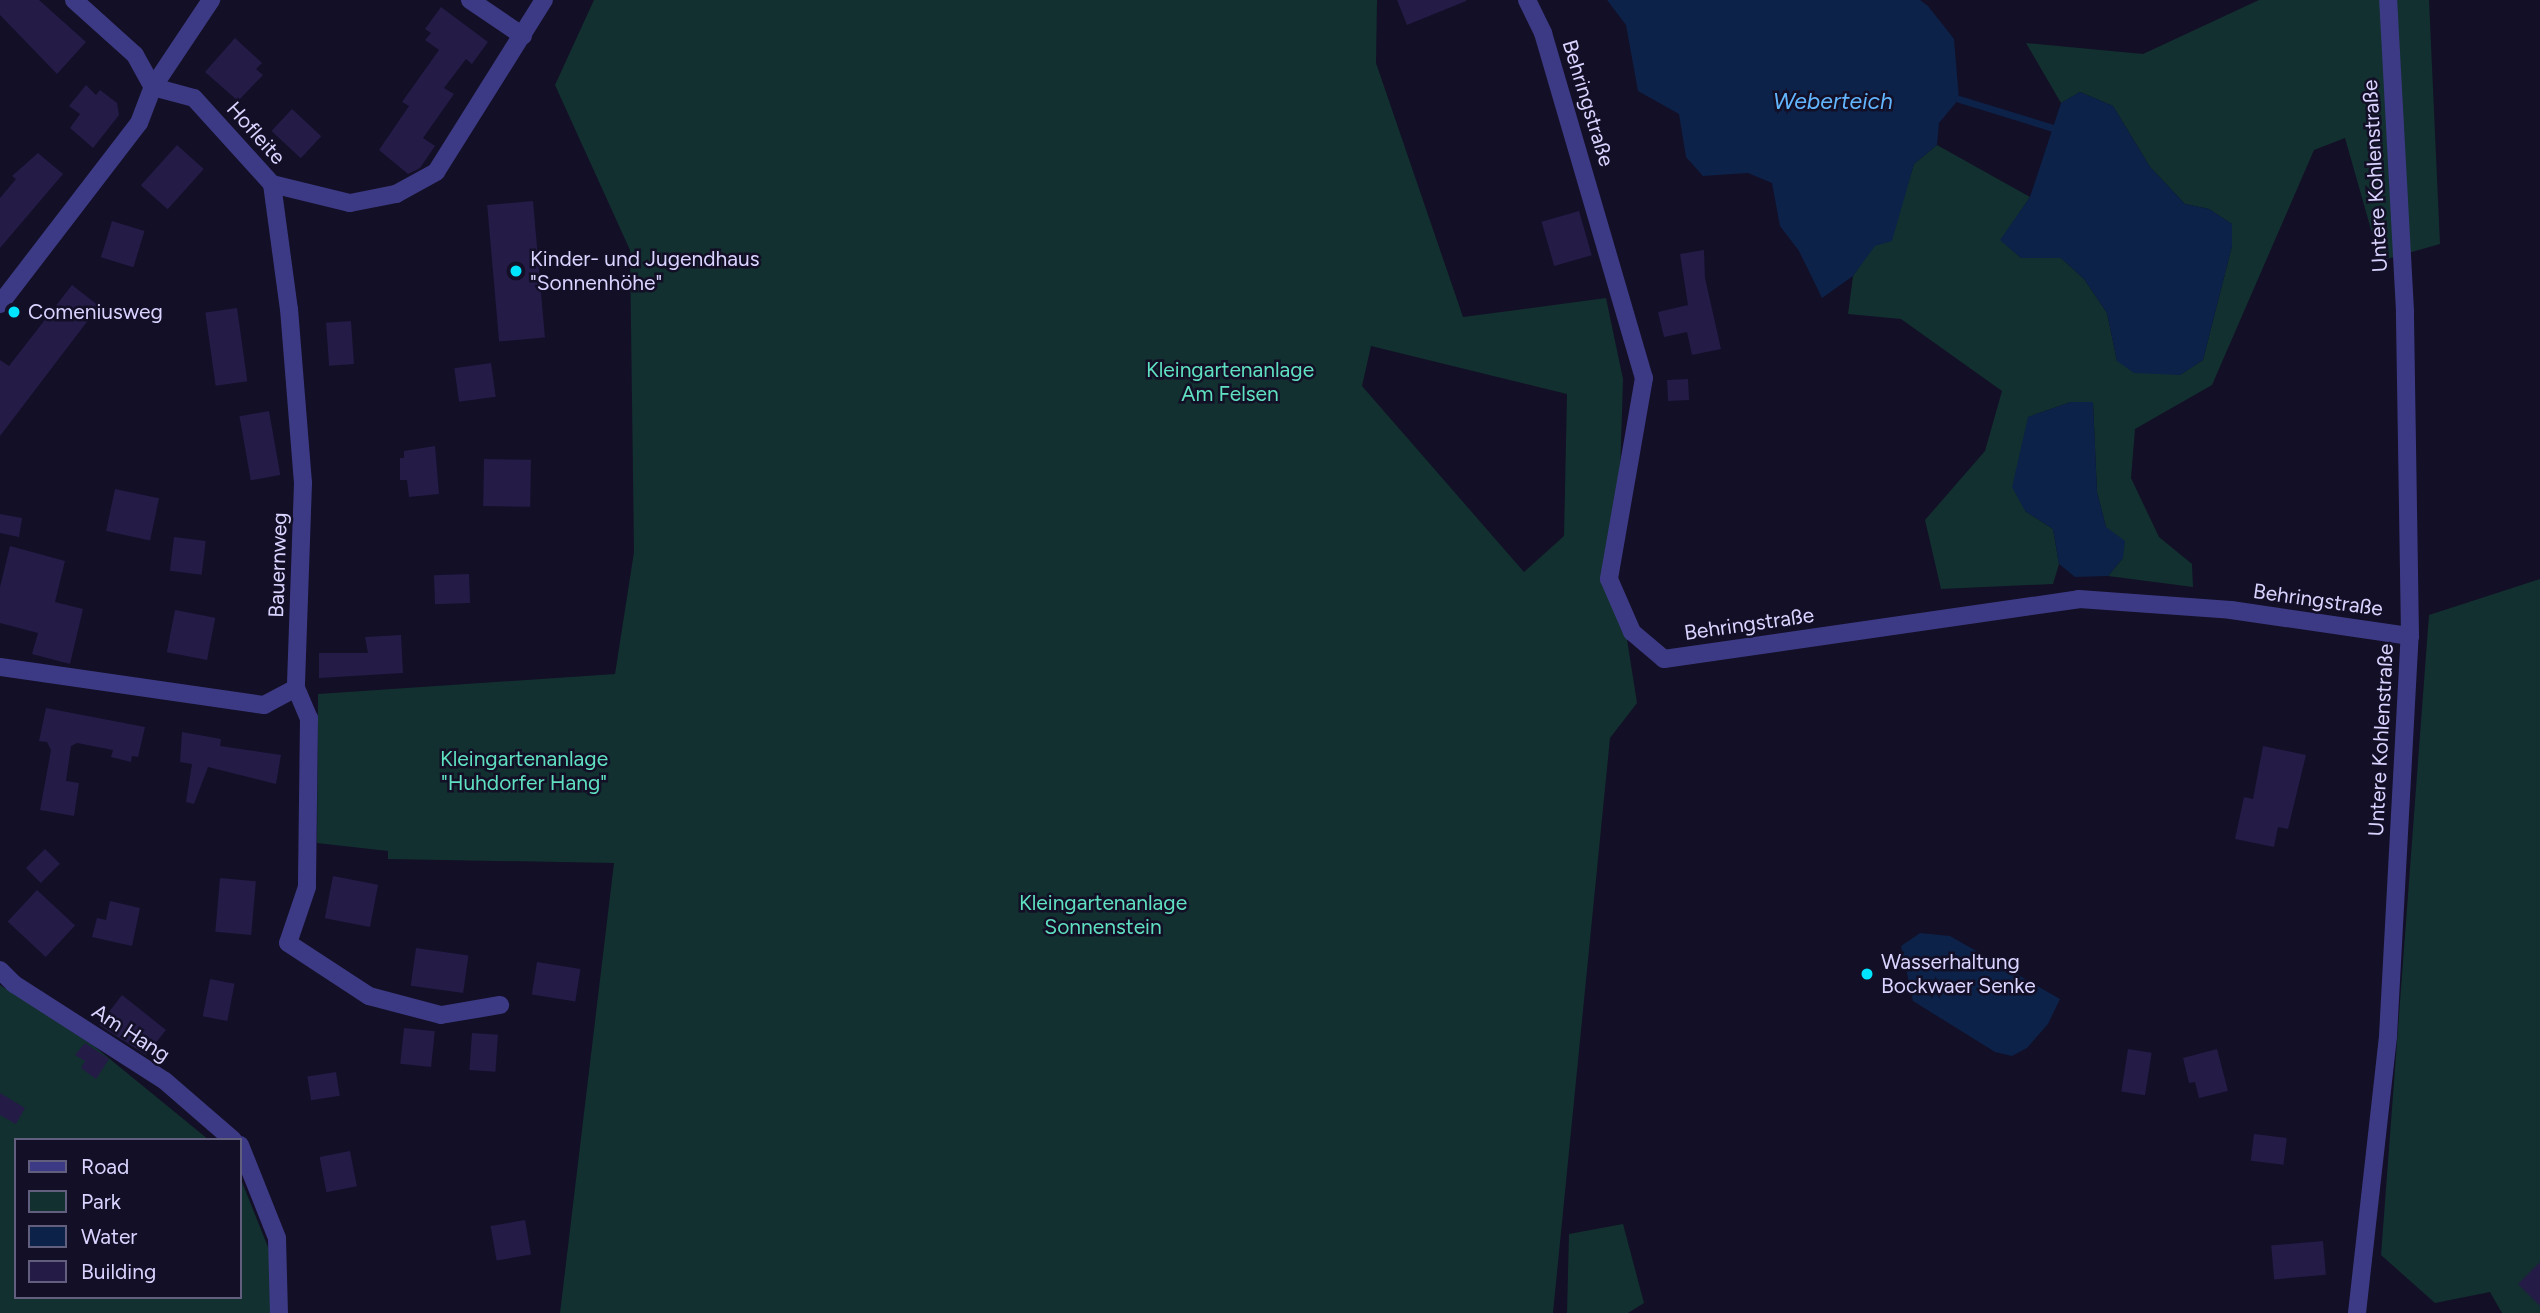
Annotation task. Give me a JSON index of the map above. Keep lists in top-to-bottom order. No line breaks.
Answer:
{"streets":{"street":["Behringstraße","Hofleite","Untere Kohlenstraße","Bauernweg","Am Hang"]},"crossings":[["Behringstraße","Untere Kohlenstraße"],["Hofleite","Bauernweg"]],"water":["Weberteich"],"parks":["Kleingartenanlage Am Felsen","Kleingartenanlage \"Huhdorfer Hang\"","Kleingartenanlage Sonnenstein"],"places":["Kinder- und Jugendhaus \"Sonnenhöhe\"","Comeniusweg","Wasserhaltung Bockwaer Senke"],"legend":["Road","Park","Water","Building"]}
